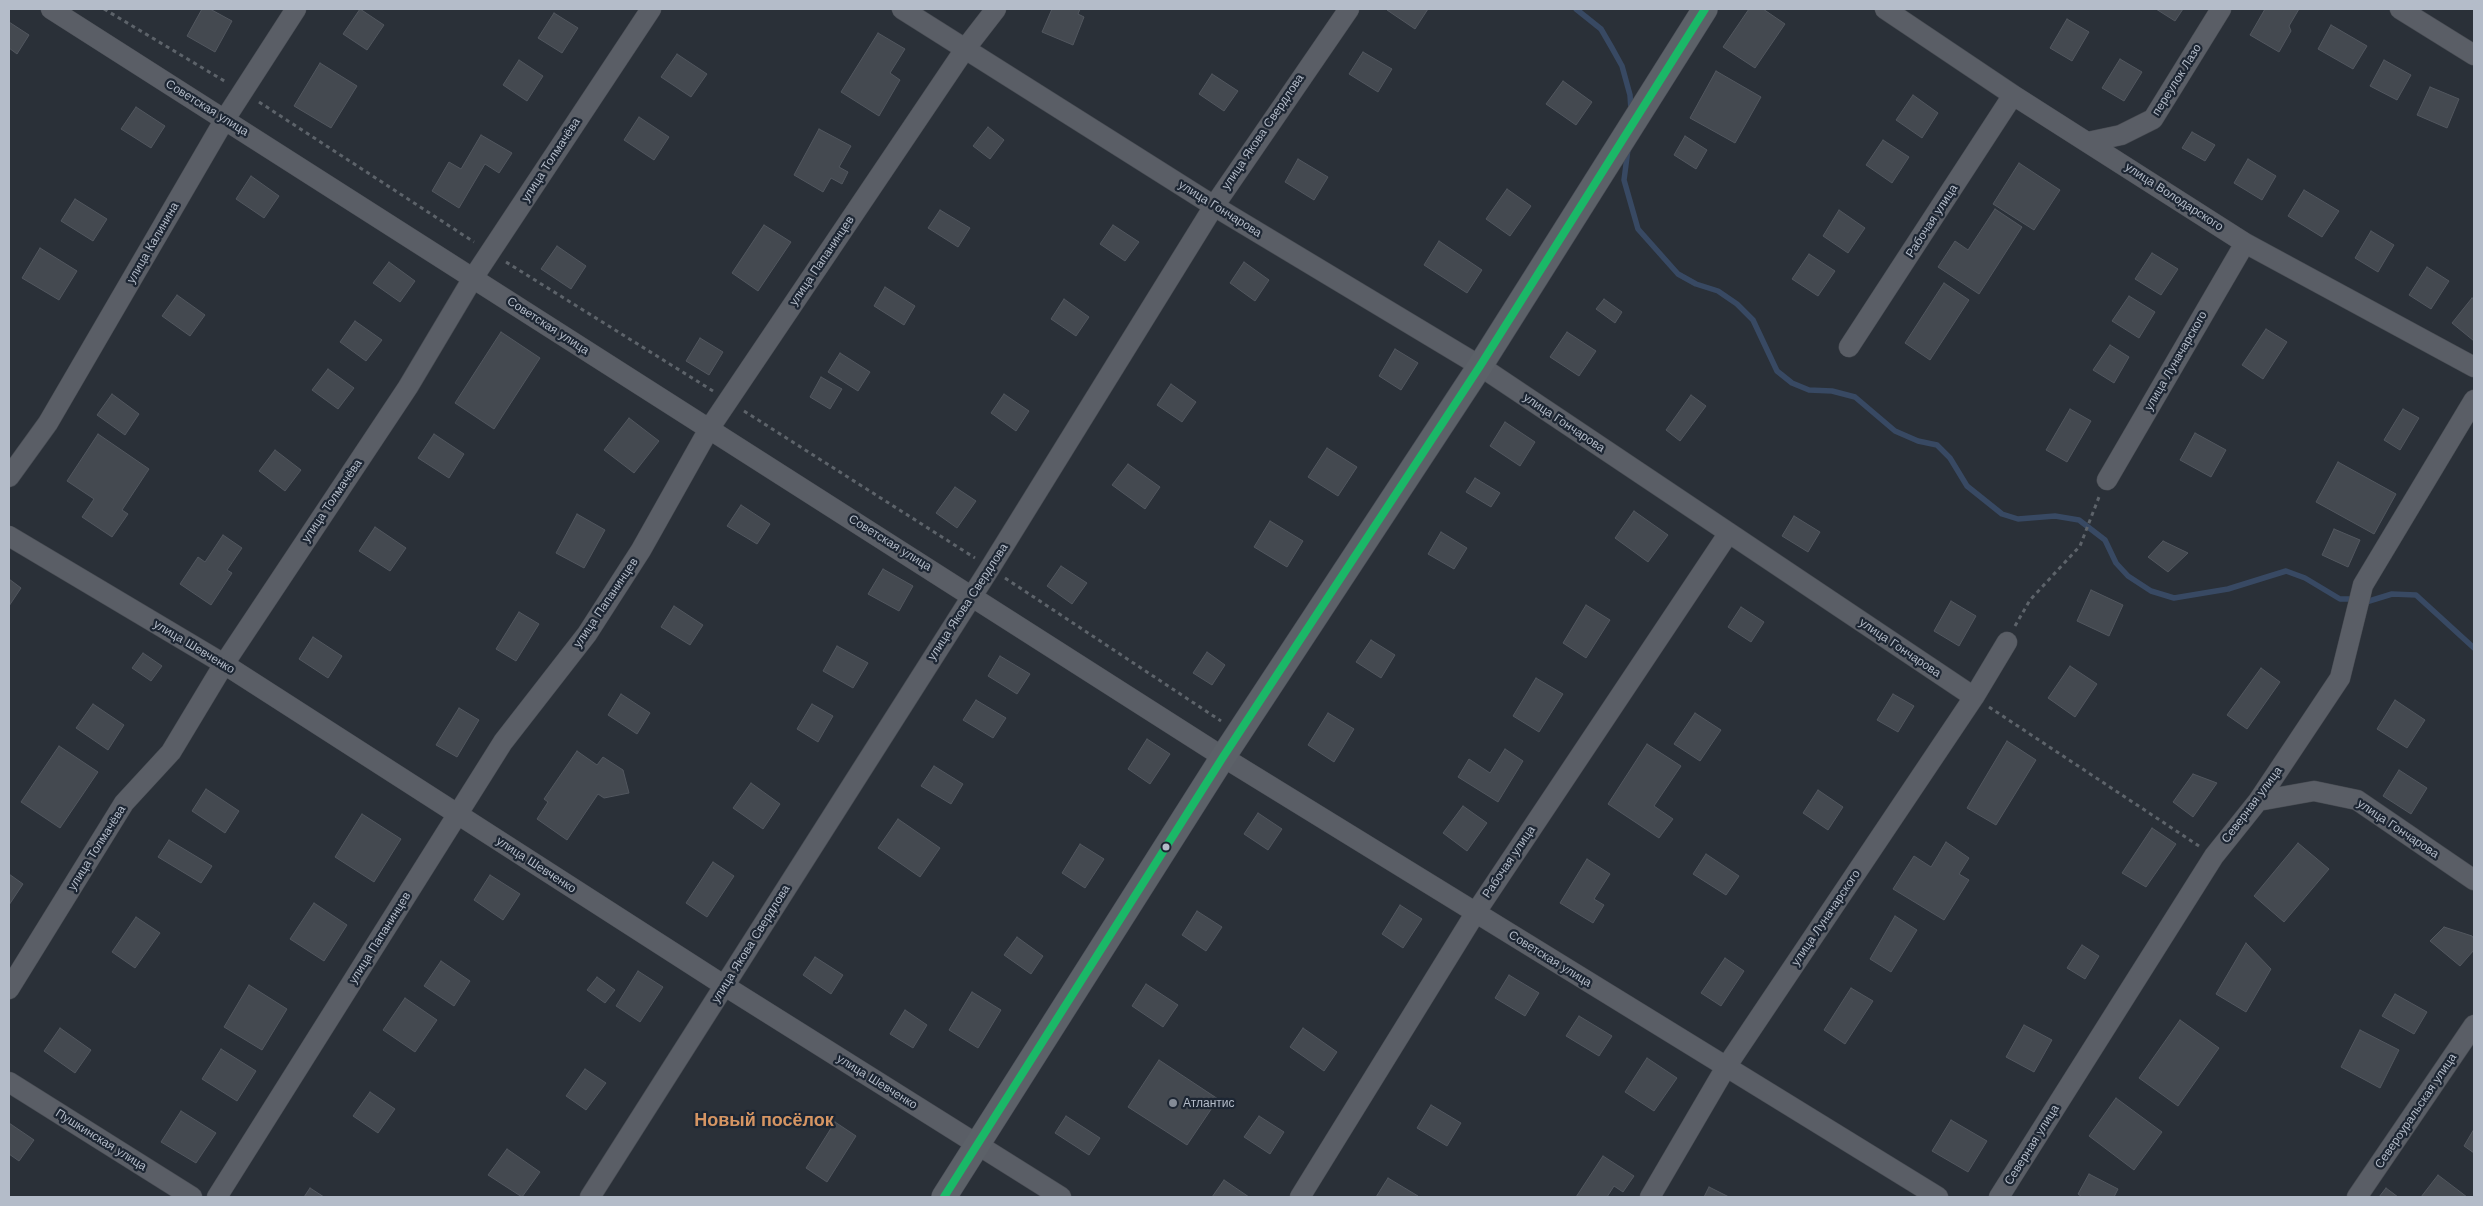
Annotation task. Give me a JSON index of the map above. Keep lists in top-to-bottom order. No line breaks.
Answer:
{"streets":{"street":["переулок Лазо","Советская улица","улица Якова Свердлова","улица Толмачёва","улица Володарского","улица Гончарова","Рабочая улица","улица Калинина","улица Папанинцев","улица Луначарского","улица Шевченко","Северная улица","Североуральская улица","Пушкинская улица"]},"crossings":[["переулок Лазо","улица Володарского"],["Советская улица","улица Якова Свердлова"],["Советская улица","улица Толмачёва"],["Советская улица","Рабочая улица"],["Советская улица","улица Калинина"],["Советская улица","улица Папанинцев"],["Советская улица","улица Луначарского"],["улица Якова Свердлова","улица Гончарова"],["улица Якова Свердлова","улица Шевченко"],["улица Толмачёва","улица Шевченко"],["улица Володарского","Рабочая улица"],["улица Володарского","улица Луначарского"],["улица Гончарова","Рабочая улица"],["улица Гончарова","улица Папанинцев"],["улица Гончарова","улица Луначарского"],["улица Гончарова","Северная улица"],["улица Папанинцев","улица Шевченко"]],"districts":["Новый посёлок"],"places":["Атлантис"]}
